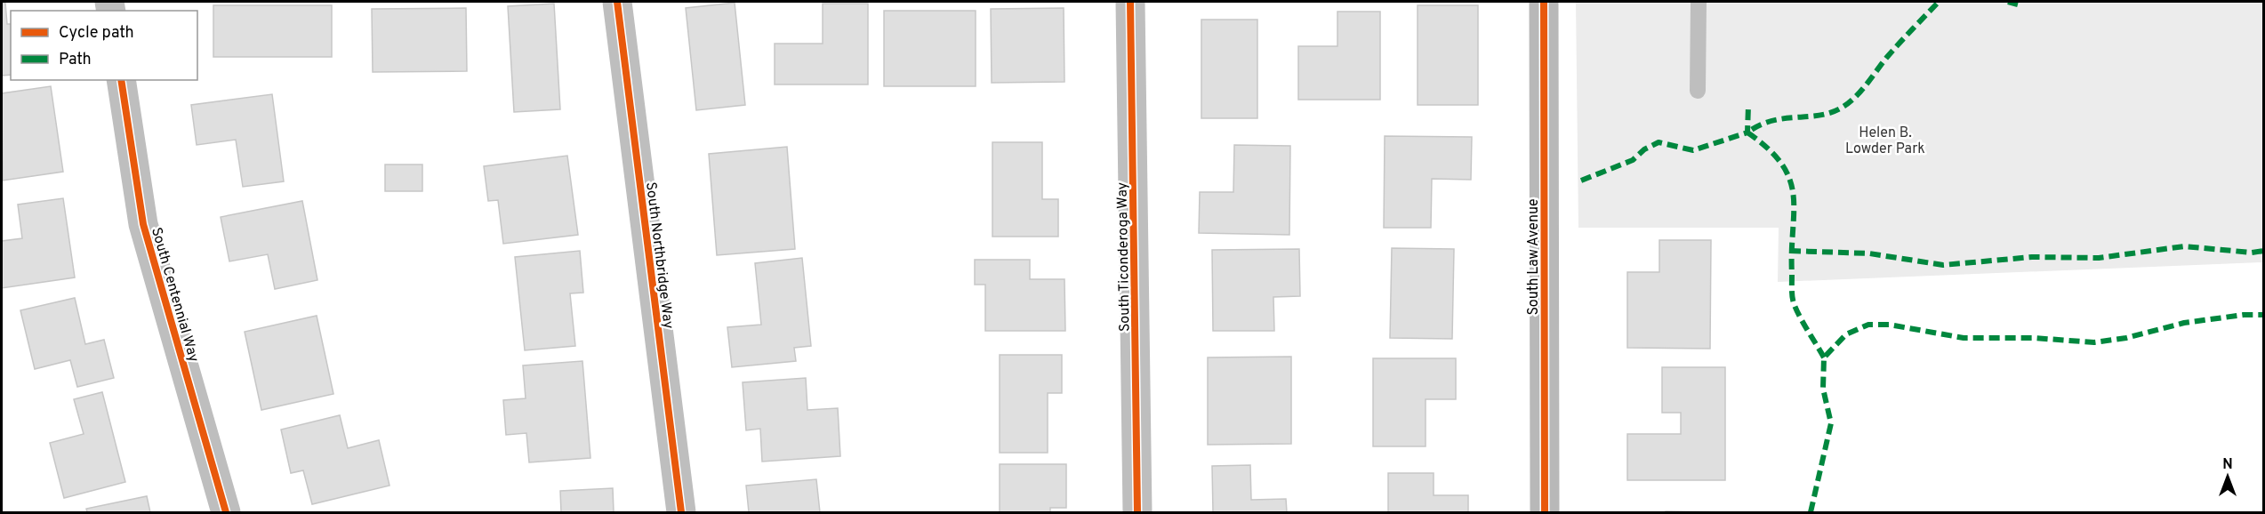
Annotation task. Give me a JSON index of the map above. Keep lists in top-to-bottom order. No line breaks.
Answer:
{"streets":{"street":["South Northbridge Way","South Ticonderoga Way","South Law Avenue","South Centennial Way"]},"parks":["Helen B. Lowder Park"],"legend":["Cycle path","Path"],"north":"top"}
